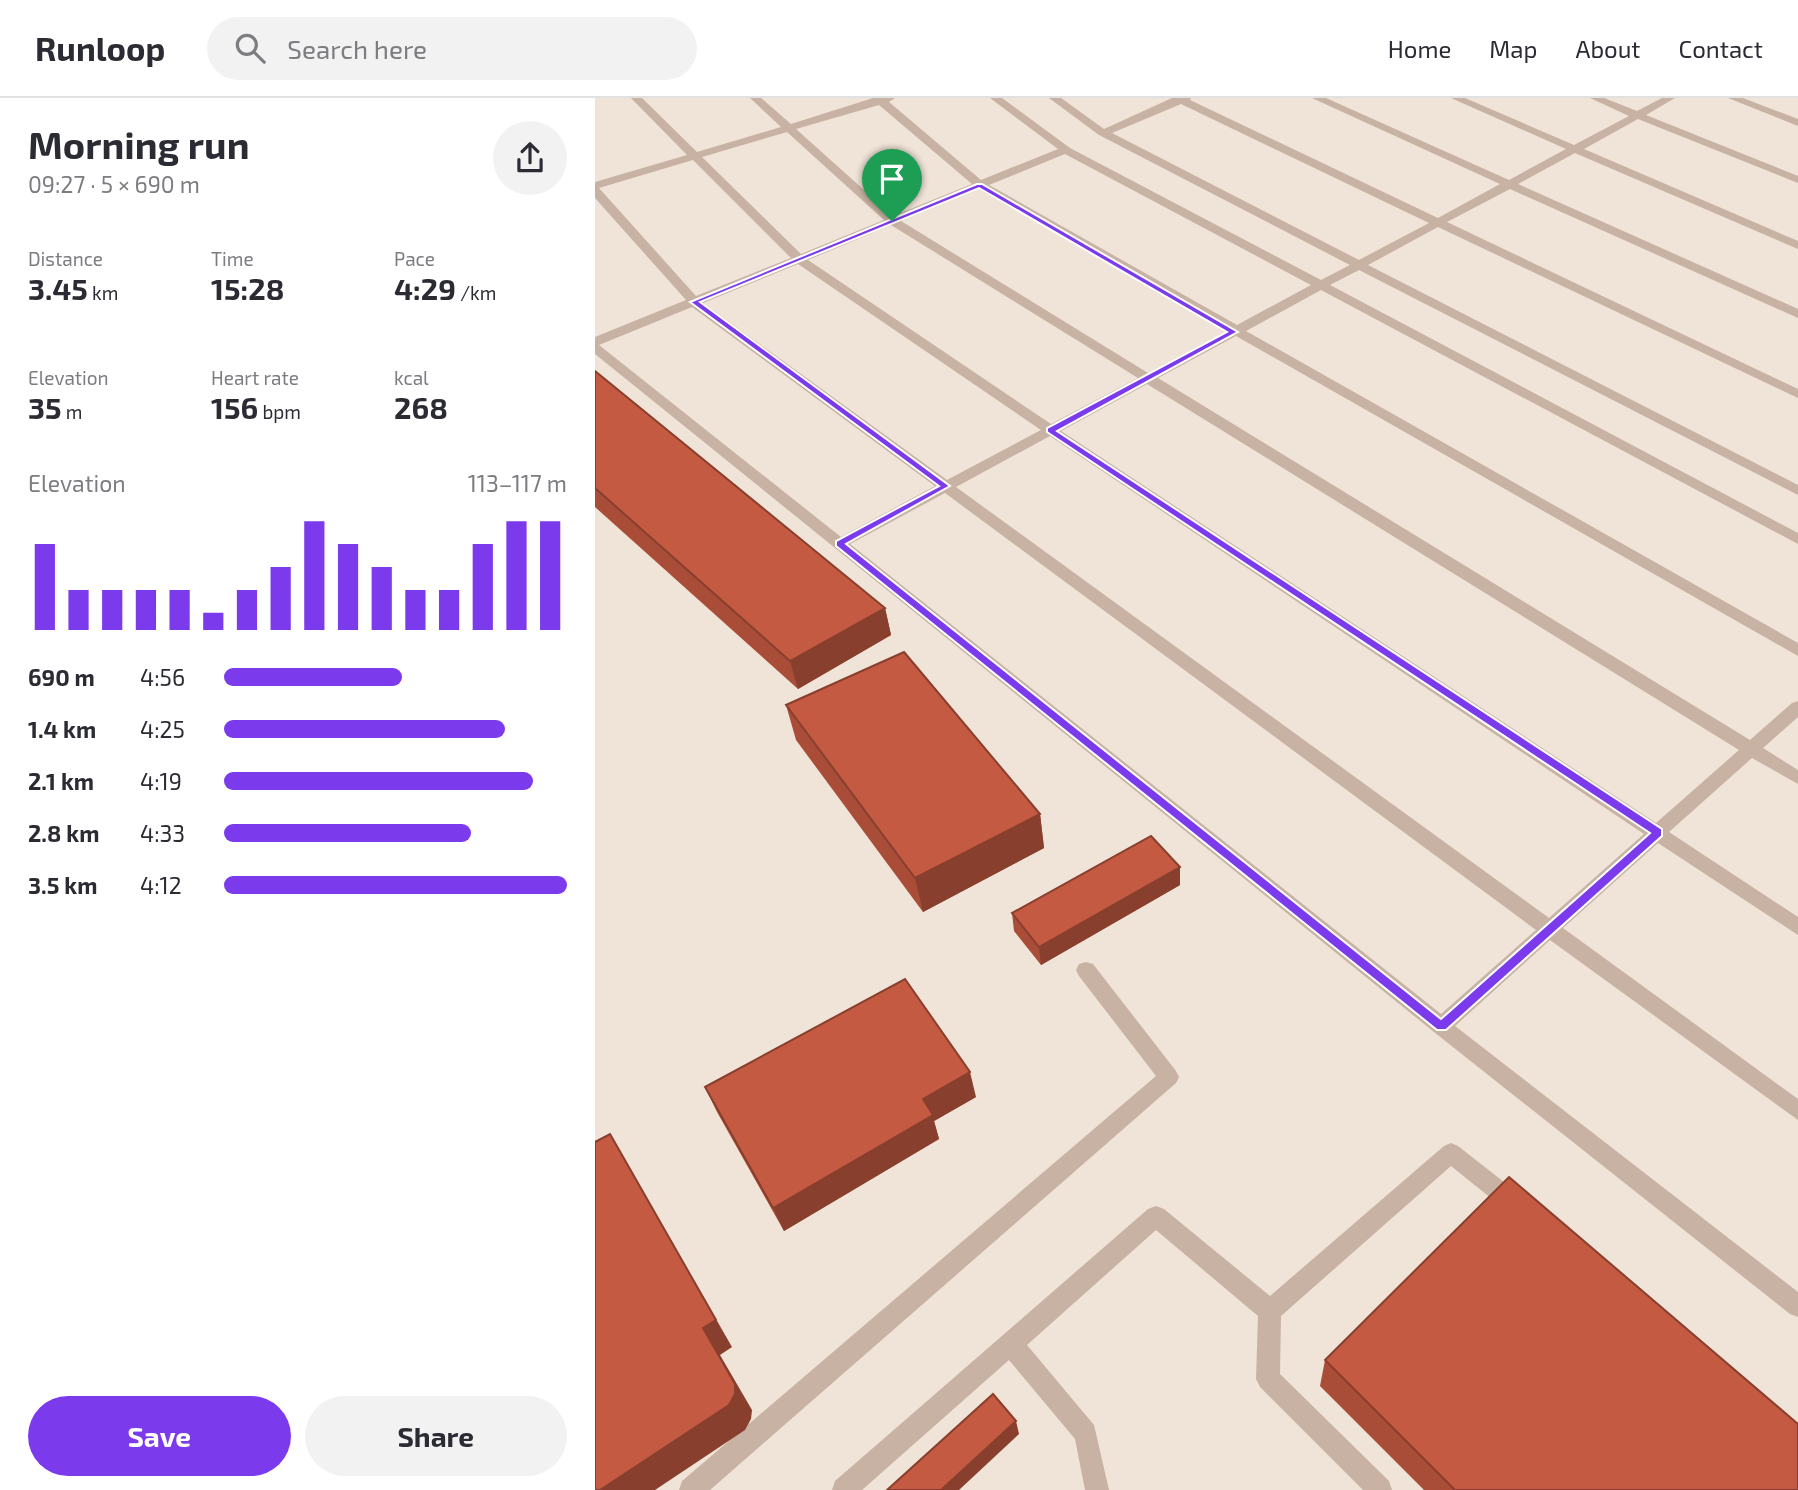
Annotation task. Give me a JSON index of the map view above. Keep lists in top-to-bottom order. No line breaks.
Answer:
{"page":{"header":"Runloop","search":"Search here","nav":["Home","Map","About","Contact"],"heading":["Morning run","09:27 · 5 × 690 m"],"stats":[["Distance","3.45 km"],["Time","15:28"],["Pace","4:29 /km"],["Elevation","35 m"],["Heart rate","156 bpm"],["kcal","268"]],"chart":["Elevation","113–117 m"],"list":[{"name":"690 m","note":"4:56"},{"name":"1.4 km","note":"4:25"},{"name":"2.1 km","note":"4:19"},{"name":"2.8 km","note":"4:33"},{"name":"3.5 km","note":"4:12"}],"buttons":["Save","Share"]}}
